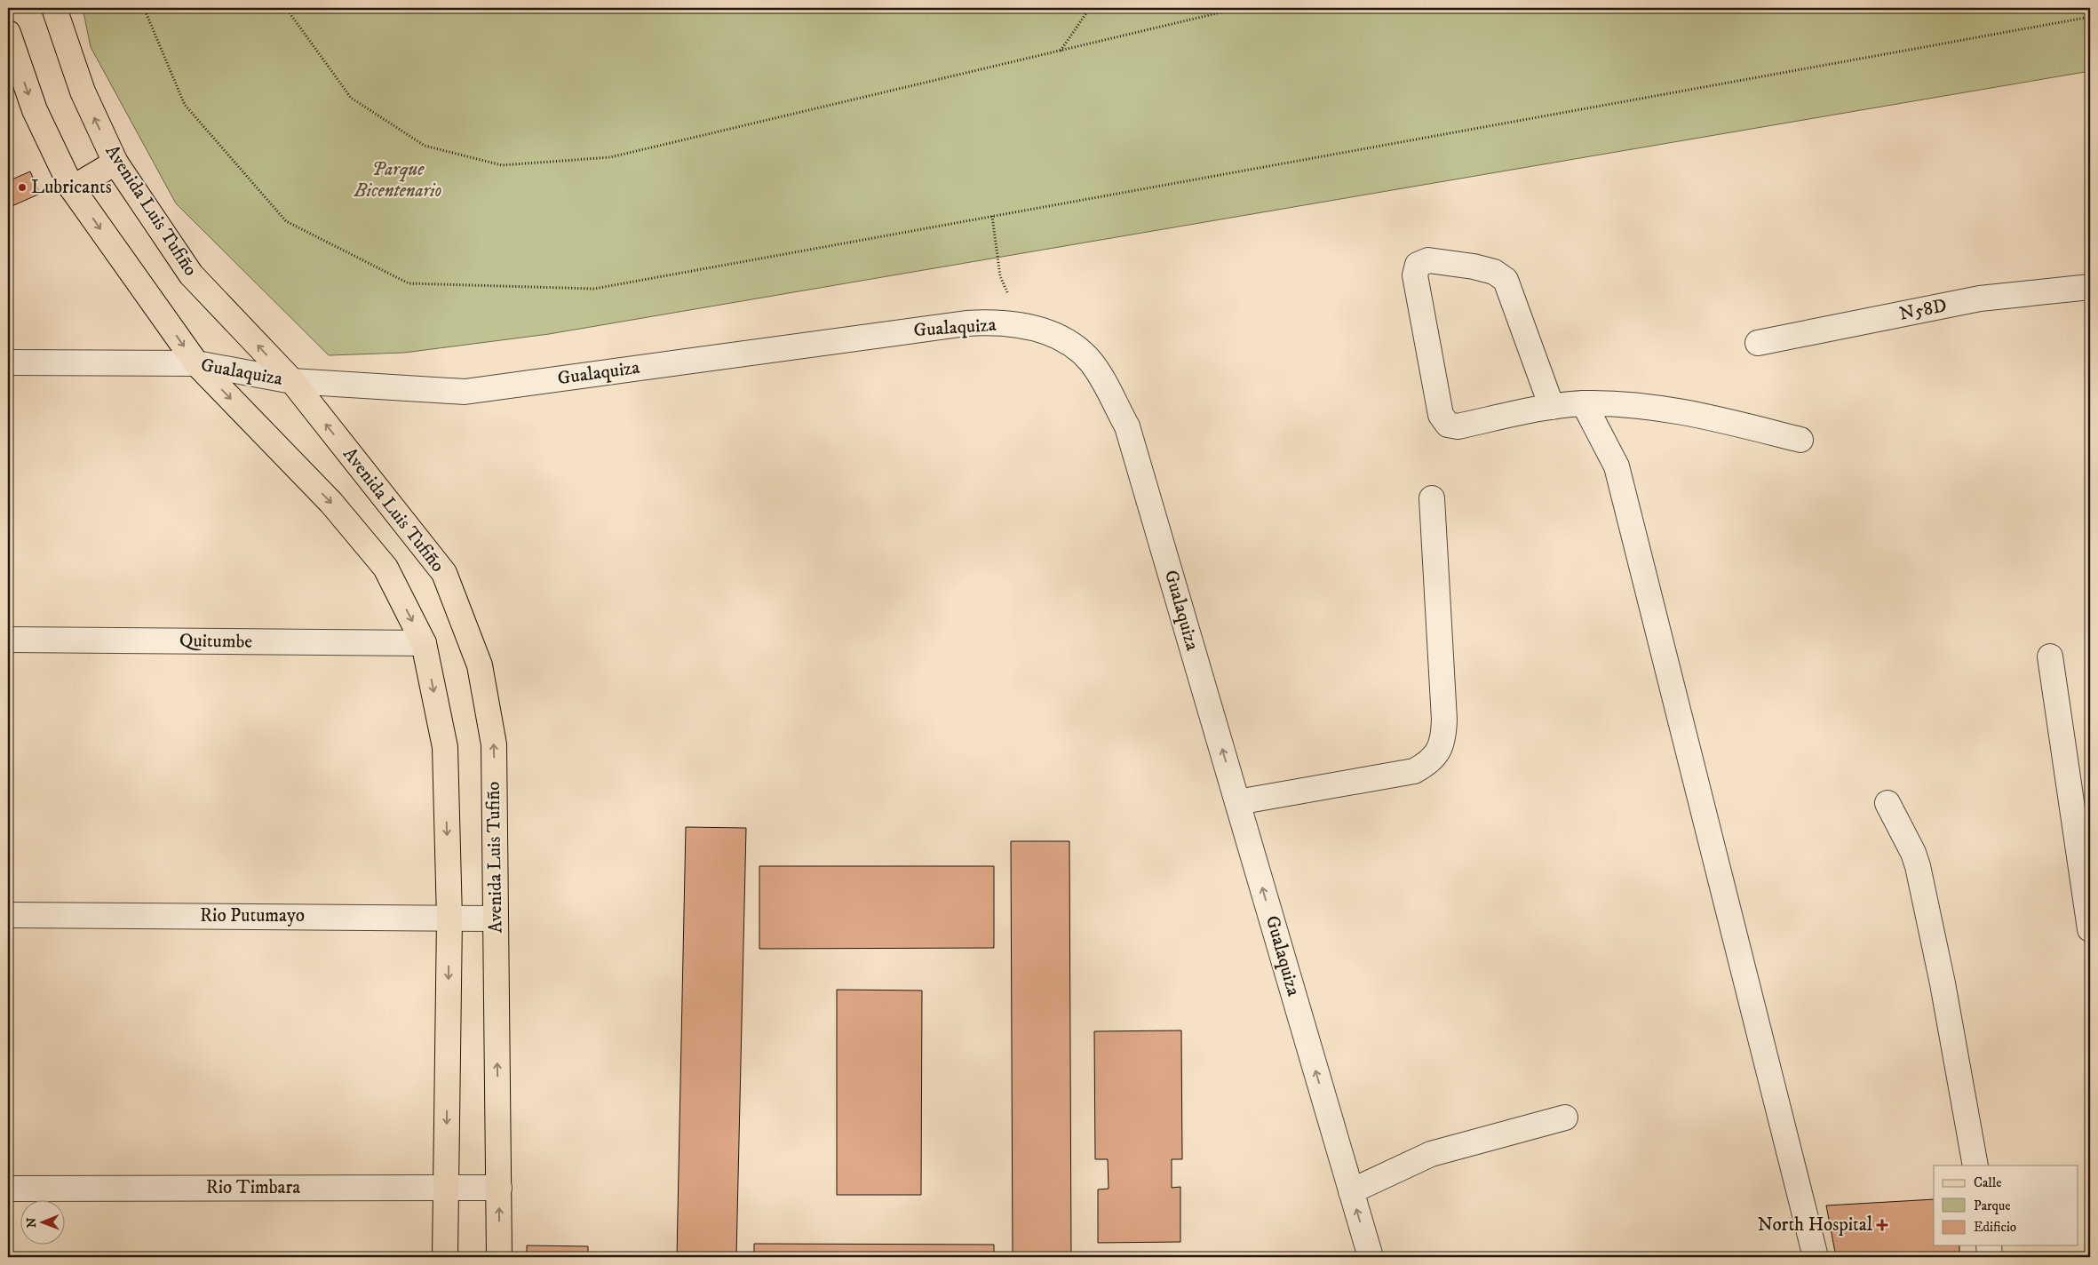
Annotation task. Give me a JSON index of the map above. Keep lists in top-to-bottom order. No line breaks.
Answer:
{"streets":{"main road":["Avenida Luis Tufiño"],"street":["N58D","Gualaquiza","Quitumbe","Rio Putumayo","Rio Timbara"]},"crossings":[["Avenida Luis Tufiño","Gualaquiza"],["Avenida Luis Tufiño","Rio Putumayo"],["Avenida Luis Tufiño","Rio Timbara"]],"one_way":["Gualaquiza"],"parks":["Parque Bicentenario"],"places":{"other":["Lubricants"],"health":["North Hospital"]},"legend":["Calle","Parque","Edificio"],"north":"left"}
